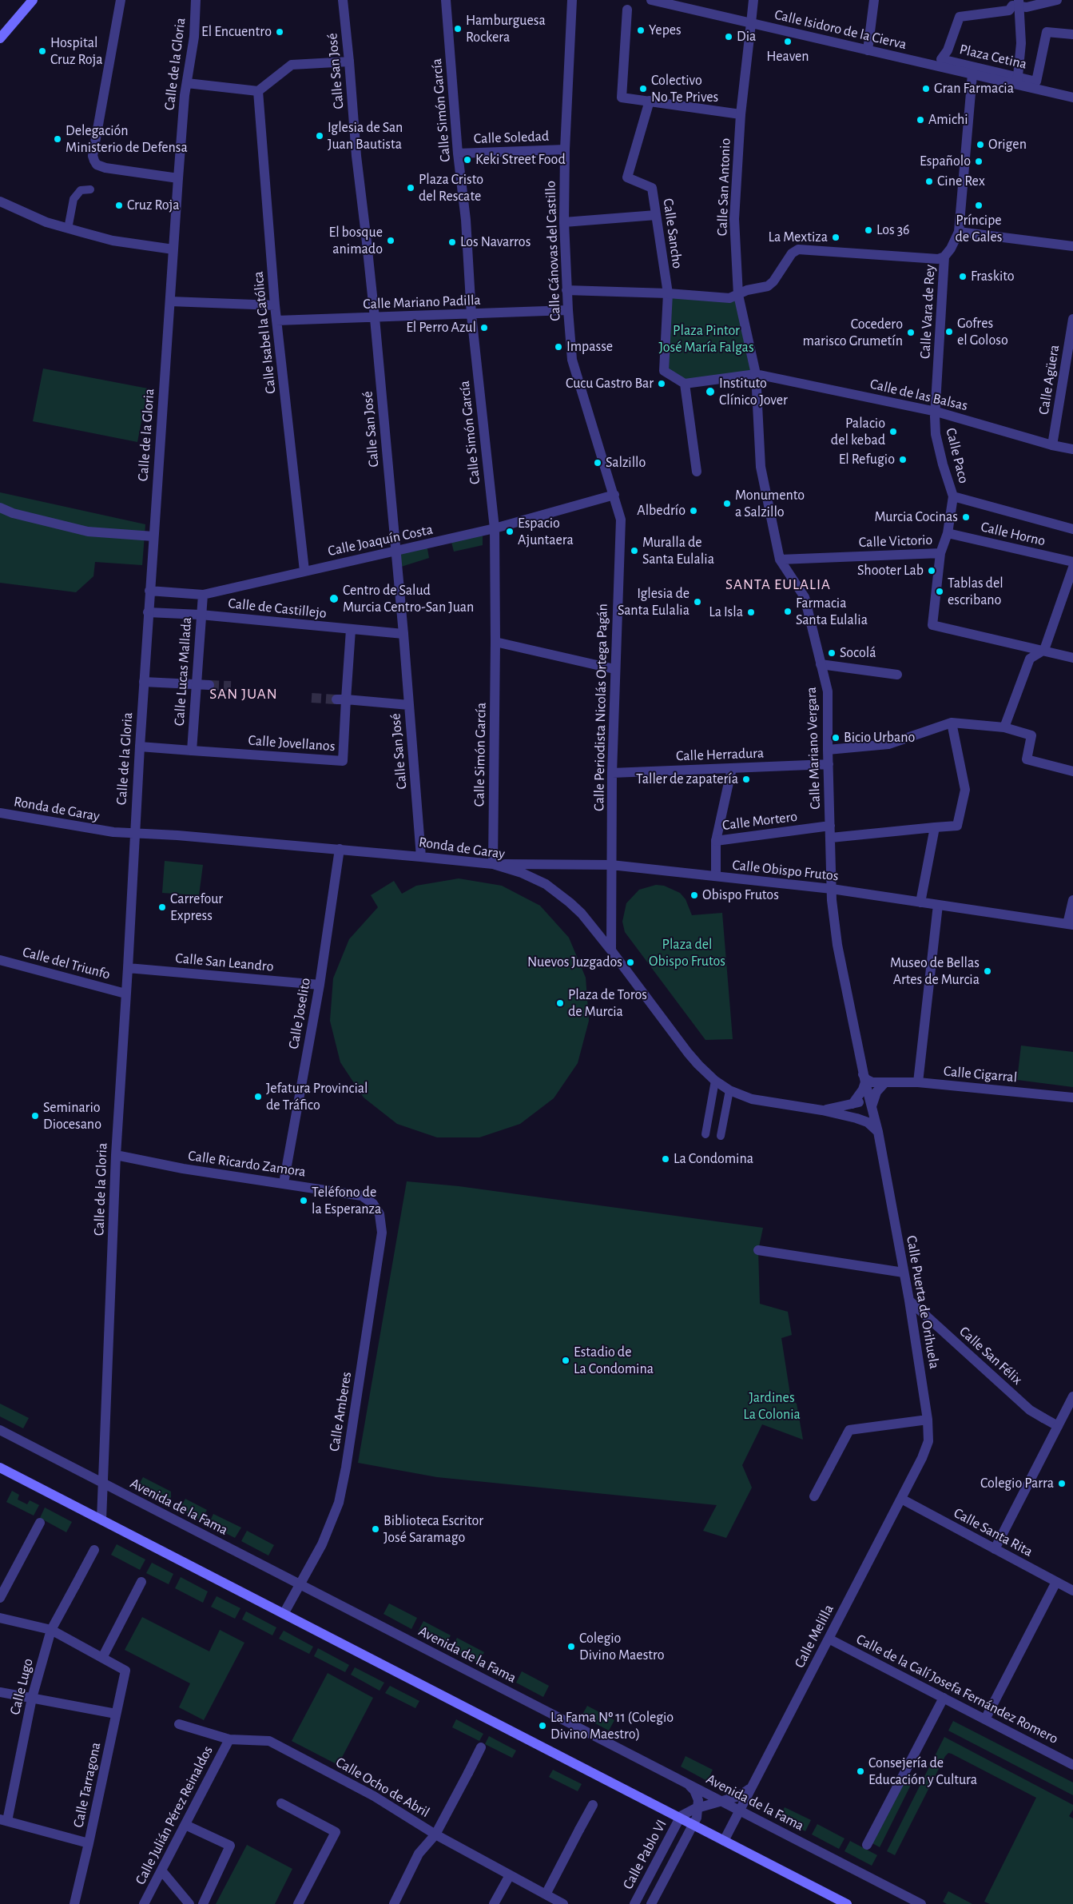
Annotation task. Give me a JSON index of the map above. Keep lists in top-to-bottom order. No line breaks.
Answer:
{"streets":{"street":["Calle Isidoro de la Cierva","Plaza Cetina","Calle de la Gloria","Calle San José","Calle Simón García","Calle Soledad","Calle San Antonio","Calle Sancho","Calle Cánovas del Castillo","Calle Mariano Padilla","Calle Vara de Rey","Calle Isabel la Católica","Calle Agüera","Calle de las Balsas","Calle Paco","Calle Horno","Calle Joaquín Costa","Calle Victorio","Calle de Castillejo","Calle Lucas Mallada","Calle Periodista Nicolás Ortega Pagán","Calle Jovellanos","Calle Mariano Vergara","Calle Herradura","Ronda de Garay","Calle Mortero","Calle Obispo Frutos","Calle San Leandro","Calle del Triunfo","Calle Joselito","Calle Cigarral","Calle Ricardo Zamora","Calle Puerta de Orihuela","Calle San Félix","Calle Amberes","Avenida de la Fama","Calle Santa Rita","Calle Melilla","Calle Lugo","Calle de la Calí Josefa Fernández Romero","Calle Tarragona","Calle Ocho de Abril","Calle Julián Pérez Reinaldos","Calle Pablo VI"]},"crossings":[["Calle Isidoro de la Cierva","Plaza Cetina"],["Calle Isidoro de la Cierva","Calle San Antonio"],["Calle Isidoro de la Cierva","Calle Vara de Rey"],["Calle de la Gloria","Calle Joaquín Costa"],["Calle de la Gloria","Calle de Castillejo"],["Calle de la Gloria","Calle Jovellanos"],["Calle de la Gloria","Ronda de Garay"],["Calle de la Gloria","Calle San Leandro"],["Calle de la Gloria","Calle del Triunfo"],["Calle de la Gloria","Calle Ricardo Zamora"],["Calle de la Gloria","Avenida de la Fama"],["Calle San José","Calle Mariano Padilla"],["Calle San José","Calle Joaquín Costa"],["Calle San José","Calle de Castillejo"],["Calle San José","Ronda de Garay"],["Calle Simón García","Calle Soledad"],["Calle Simón García","Calle Mariano Padilla"],["Calle Simón García","Calle Joaquín Costa"],["Calle Simón García","Ronda de Garay"],["Calle Simón García","Calle Obispo Frutos"],["Calle Soledad","Calle Cánovas del Castillo"],["Calle San Antonio","Calle de las Balsas"],["Calle San Antonio","Calle Mariano Vergara"],["Calle Cánovas del Castillo","Calle Mariano Padilla"],["Calle Cánovas del Castillo","Calle Joaquín Costa"],["Calle Cánovas del Castillo","Calle Periodista Nicolás Ortega Pagán"],["Calle Mariano Padilla","Calle Isabel la Católica"],["Calle Vara de Rey","Calle de las Balsas"],["Calle Vara de Rey","Calle Paco"],["Calle Isabel la Católica","Calle Joaquín Costa"],["Calle Agüera","Calle de las Balsas"],["Calle de las Balsas","Calle Paco"],["Calle de las Balsas","Calle Mariano Vergara"],["Calle Paco","Calle Horno"],["Calle Paco","Calle Victorio"],["Calle Joaquín Costa","Calle Lucas Mallada"],["Calle Victorio","Calle Mariano Vergara"],["Calle de Castillejo","Calle Lucas Mallada"],["Calle Lucas Mallada","Calle Jovellanos"],["Calle Periodista Nicolás Ortega Pagán","Calle Herradura"],["Calle Periodista Nicolás Ortega Pagán","Ronda de Garay"],["Calle Periodista Nicolás Ortega Pagán","Calle Obispo Frutos"],["Calle Mariano Vergara","Calle Herradura"],["Calle Mariano Vergara","Ronda de Garay"],["Calle Mariano Vergara","Calle Mortero"],["Calle Mariano Vergara","Calle Obispo Frutos"],["Calle Mariano Vergara","Calle Cigarral"],["Calle Mariano Vergara","Calle Puerta de Orihuela"],["Ronda de Garay","Calle Obispo Frutos"],["Ronda de Garay","Calle Joselito"],["Ronda de Garay","Calle Puerta de Orihuela"],["Calle San Leandro","Calle Joselito"],["Calle Joselito","Calle Ricardo Zamora"],["Calle Ricardo Zamora","Calle Amberes"],["Calle Puerta de Orihuela","Calle San Félix"],["Calle Puerta de Orihuela","Calle Santa Rita"],["Calle Puerta de Orihuela","Calle Melilla"],["Calle Amberes","Avenida de la Fama"],["Avenida de la Fama","Calle Melilla"],["Calle Santa Rita","Calle Melilla"],["Calle Melilla","Calle de la Calí Josefa Fernández Romero"],["Calle Melilla","Calle Pablo VI"],["Calle Ocho de Abril","Calle Julián Pérez Reinaldos"]],"districts":["SANTA EULALIA","SAN JUAN"],"parks":["Plaza Pintor José María Falgas","Plaza del Obispo Frutos","Jardines La Colonia"],"places":["Hamburguesa Rockera","Yepes","El Encuentro","Dia","Heaven","Hospital Cruz Roja","Colectivo No Te Prives","Gran Farmacia","Amichi","Iglesia de San Juan Bautista","Delegación Ministerio de Defensa","Origen","Keki Street Food","Españolo","Cine Rex","Plaza Cristo del Rescate","Cruz Roja","Príncipe de Gales","Los 36","La Mextiza","El bosque animado","Los Navarros","Fraskito","El Perro Azul","Gofres el Goloso","Cocedero marisco Grumetín","Impasse","Cucu Gastro Bar","Instituto Clínico Jover","Palacio del kebad","El Refugio","Salzillo","Monumento a Salzillo","Albedrío","Murcia Cocinas","Espacio Ajuntaera","Muralla de Santa Eulalia","Shooter Lab","Tablas del escribano","Centro de Salud Murcia Centro-San Juan","Iglesia de Santa Eulalia","Farmacia Santa Eulalia","La Isla","Socolá","Bicio Urbano","Taller de zapatería","Obispo Frutos","Carrefour Express","Nuevos Juzgados","Museo de Bellas Artes de Murcia","Plaza de Toros de Murcia","Jefatura Provincial de Tráfico","Seminario Diocesano","La Condomina","Teléfono de la Esperanza","Estadio de La Condomina","Colegio Parra","Biblioteca Escritor José Saramago","Colegio Divino Maestro","La Fama Nº 11 (Colegio Divino Maestro)","Consejería de Educación y Cultura"]}
